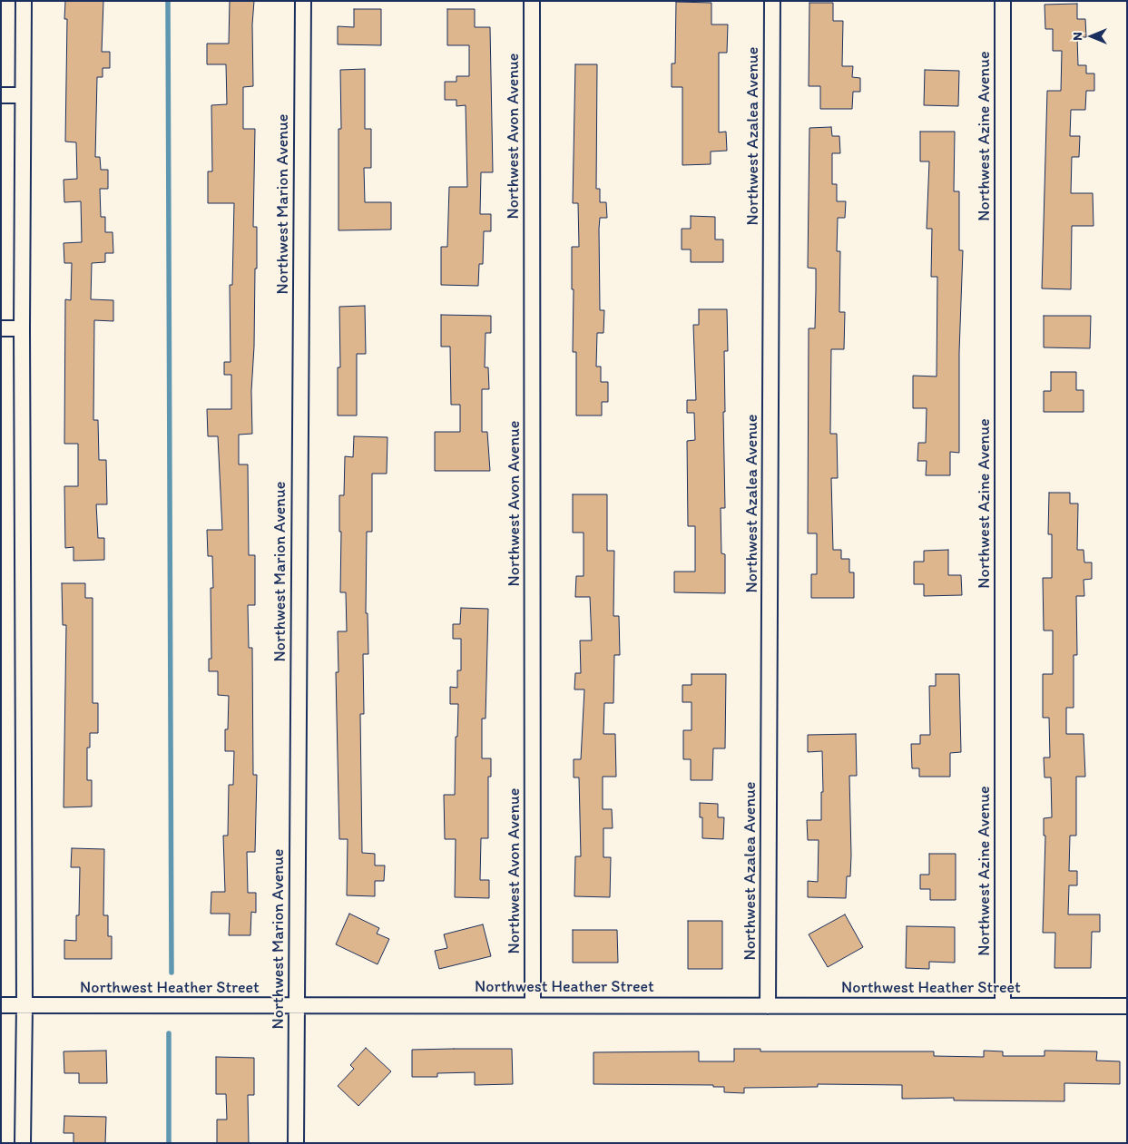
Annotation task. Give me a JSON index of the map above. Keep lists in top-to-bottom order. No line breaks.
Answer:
{"streets":{"street":["Northwest Avon Avenue","Northwest Azalea Avenue","Northwest Azine Avenue","Northwest Marion Avenue","Northwest Heather Street"]},"crossings":[["Northwest Avon Avenue","Northwest Heather Street"],["Northwest Azalea Avenue","Northwest Heather Street"],["Northwest Azine Avenue","Northwest Heather Street"],["Northwest Marion Avenue","Northwest Heather Street"]],"north":"left"}
